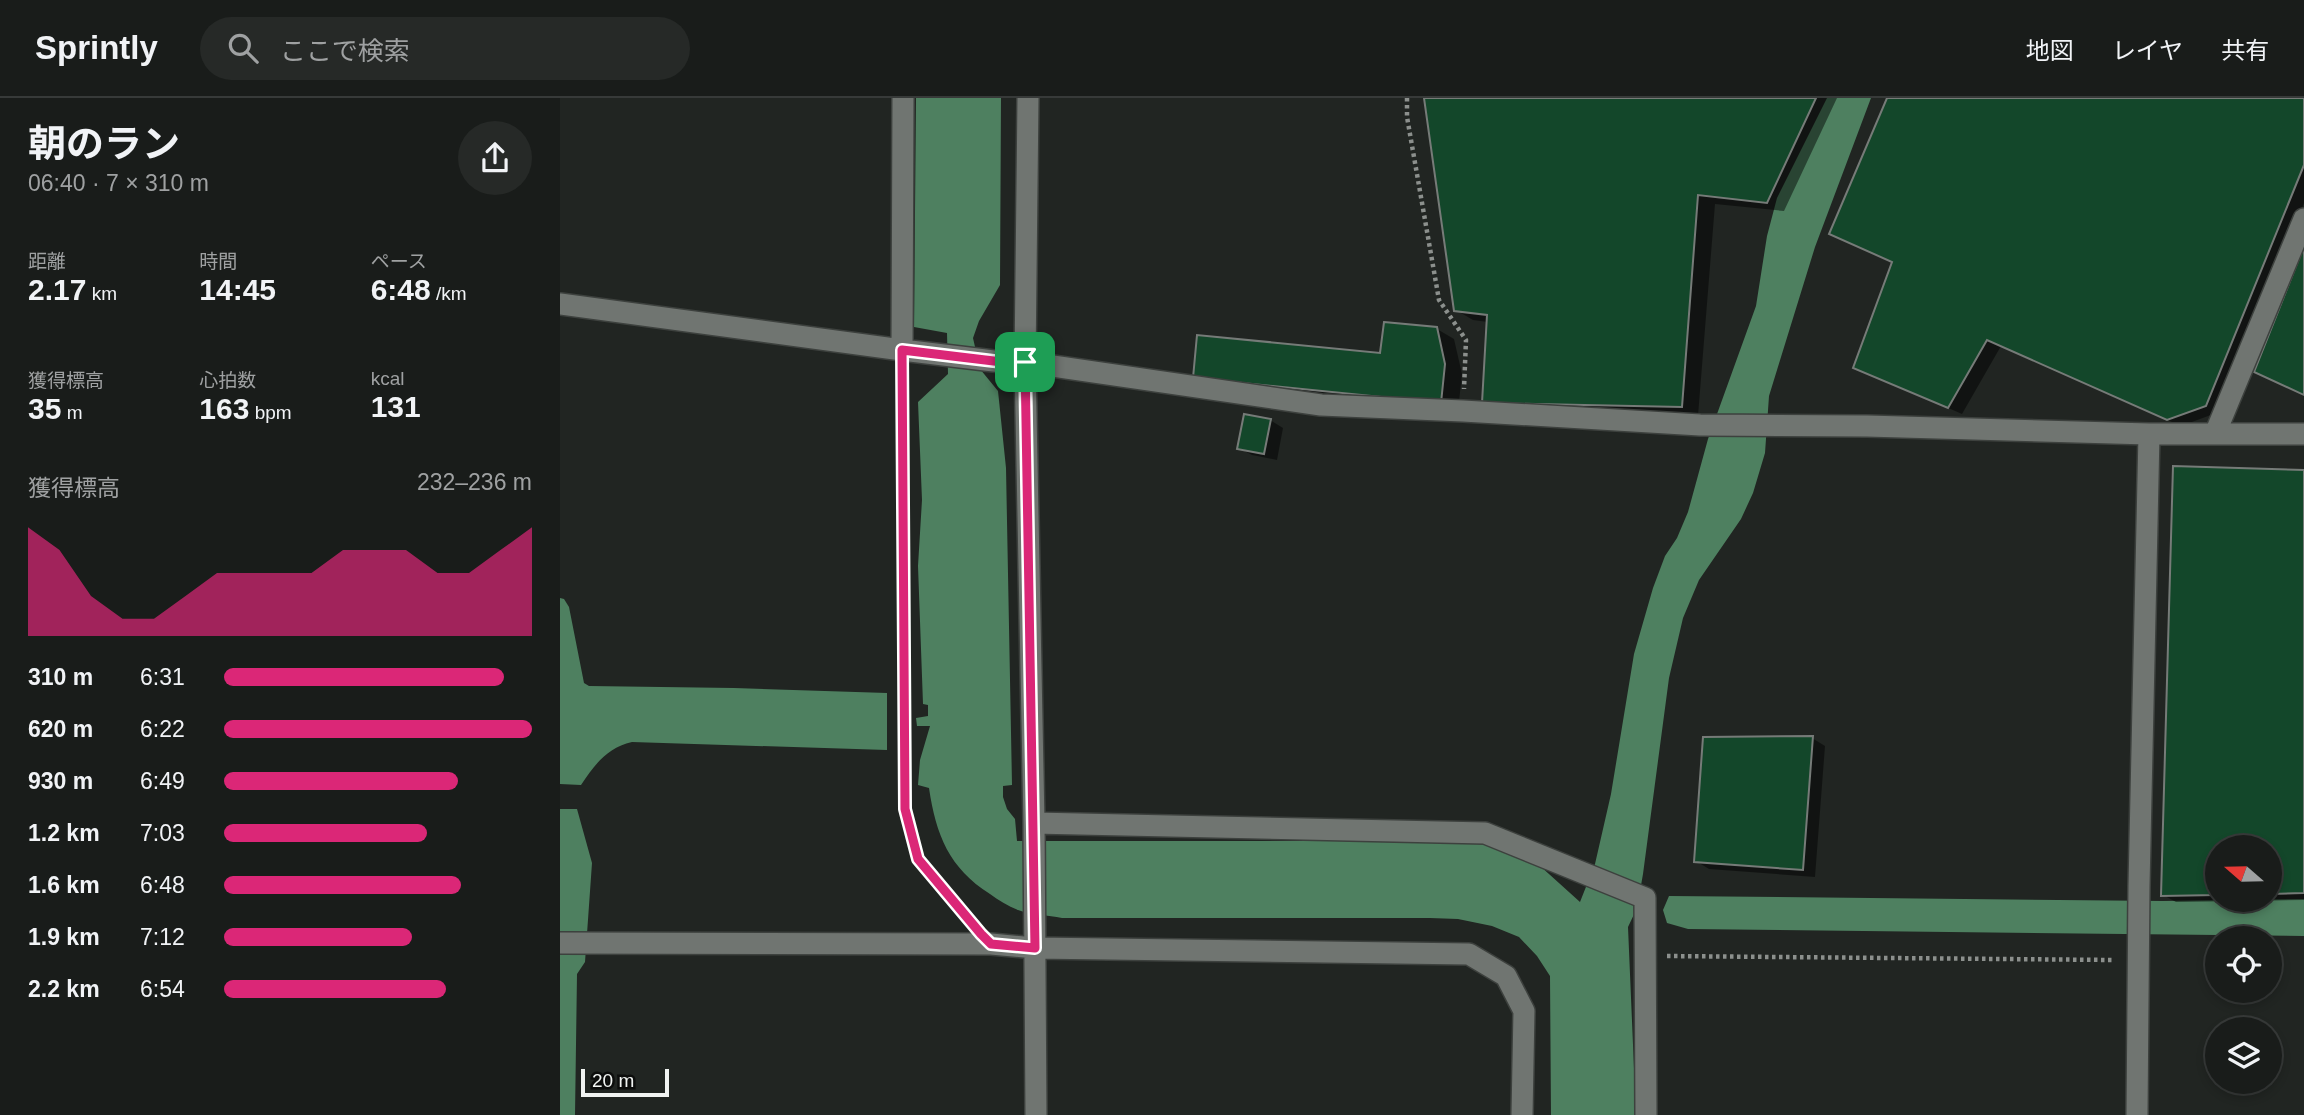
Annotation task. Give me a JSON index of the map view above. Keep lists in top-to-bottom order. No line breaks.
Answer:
{"scale_bar":"20 m","north":"left","page":{"header":"Sprintly","search":"ここで検索","nav":["地図","レイヤ","共有"],"heading":["朝のラン","06:40 · 7 × 310 m"],"stats":[["距離","2.17 km"],["時間","14:45"],["ペース","6:48 /km"],["獲得標高","35 m"],["心拍数","163 bpm"],["kcal","131"]],"chart":["獲得標高","232–236 m"],"list":[{"name":"310 m","note":"6:31"},{"name":"620 m","note":"6:22"},{"name":"930 m","note":"6:49"},{"name":"1.2 km","note":"7:03"},{"name":"1.6 km","note":"6:48"},{"name":"1.9 km","note":"7:12"},{"name":"2.2 km","note":"6:54"}],"scale":"20 m"}}
